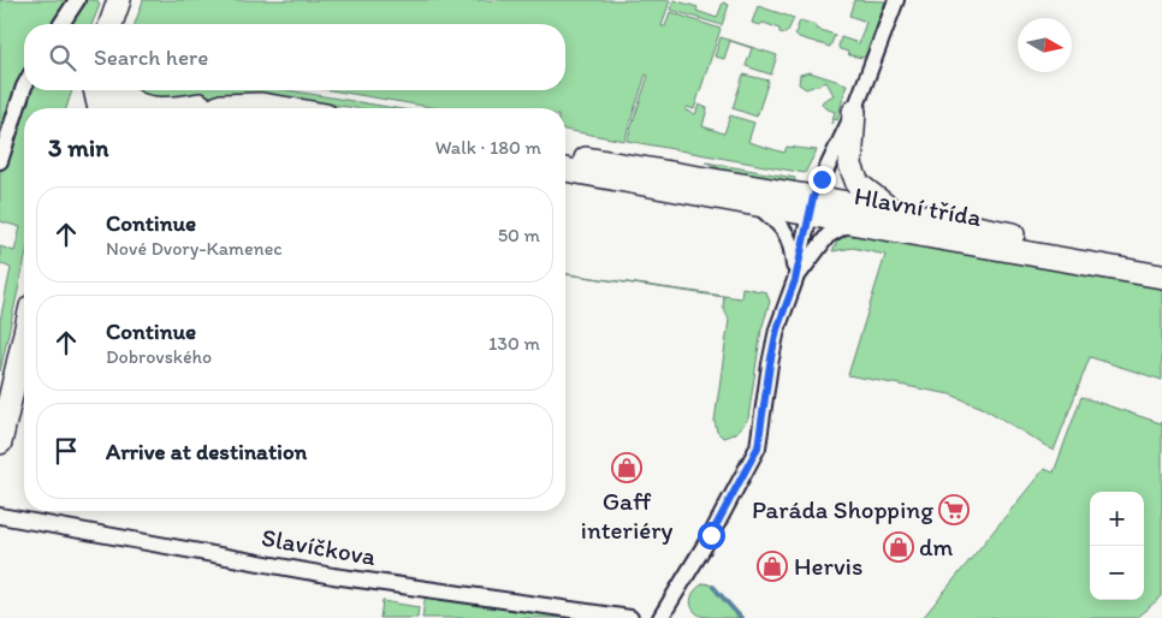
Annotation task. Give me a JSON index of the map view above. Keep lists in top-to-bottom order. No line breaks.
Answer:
{"streets":{"main road":["Hlavní třída"],"street":["Slavíčkova"]},"places":{"shop":["Gaff interiéry","dm","Hervis"],"supermarket":["Paráda Shopping"]},"north":"right","page":{"search":"Search here","heading":["3 min","Walk · 180 m"],"list":[["Continue","Nové Dvory-Kamenec","50 m"],["Continue","Dobrovského","130 m"],"Arrive at destination"],"map_buttons":["+","−"]}}
